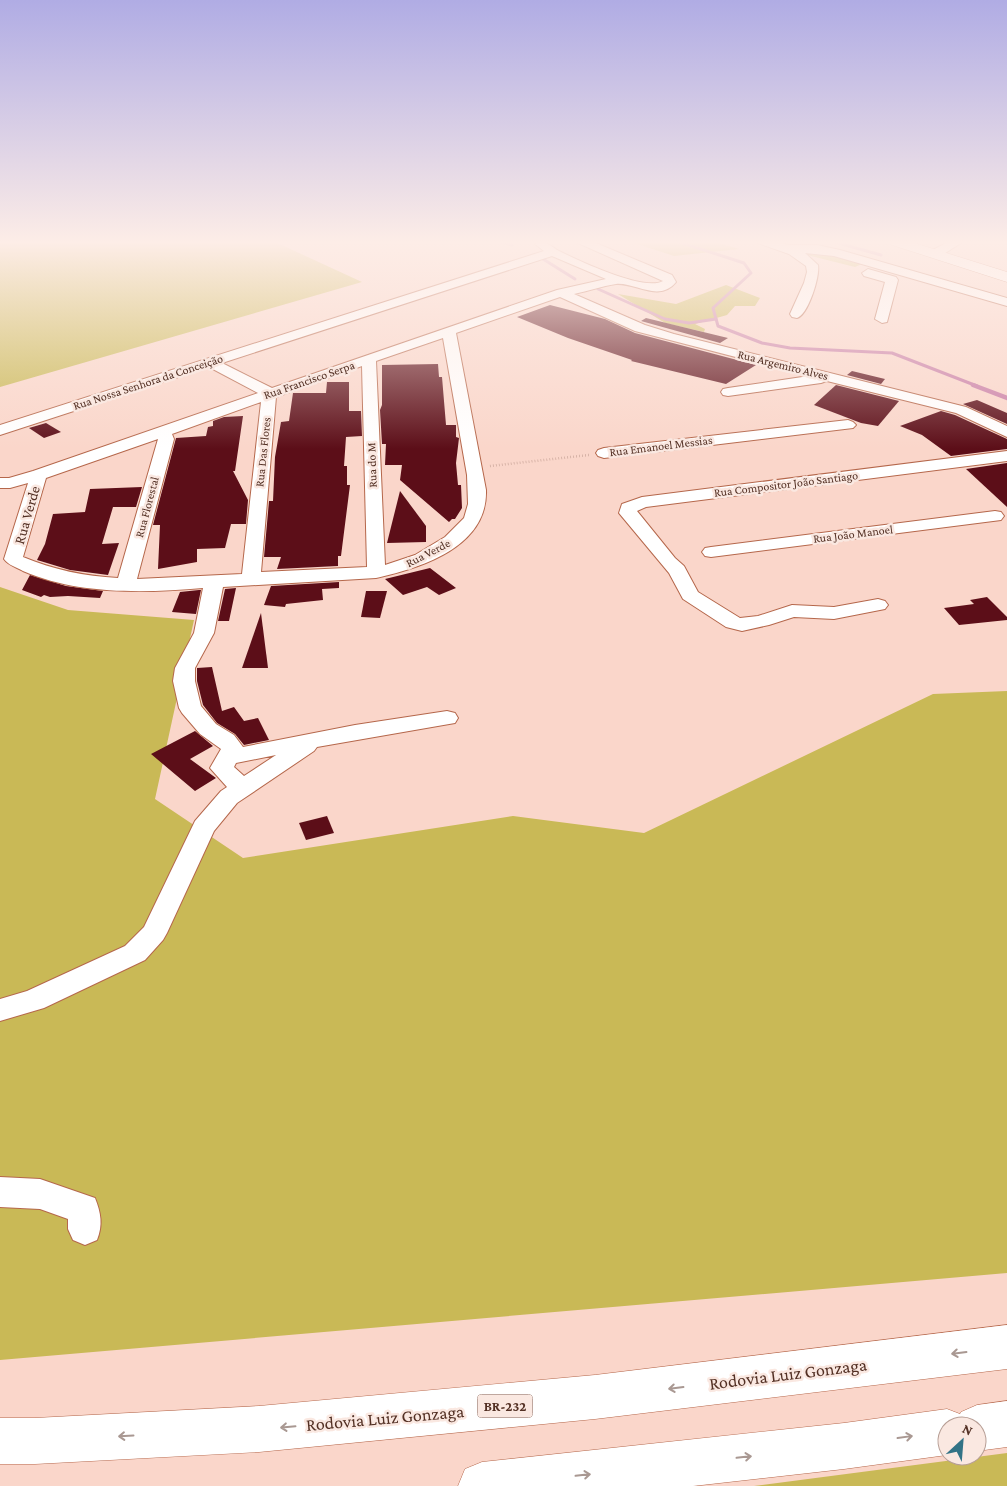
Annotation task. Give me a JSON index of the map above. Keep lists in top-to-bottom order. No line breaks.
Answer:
{"streets":{"main road":["Rodovia Luiz Gonzaga","BR-232"],"street":["Rua Argemiro Alves","Rua Francisco Serpa","Rua Nossa Senhora da Conceição","Rua Emanoel Messias","Rua Das Flores","Rua do M","Rua Compositor João Santiago","Rua Florestal","Rua Verde","Rua João Manoel"]},"crossings":[["Rua Francisco Serpa","Rua Das Flores"],["Rua Francisco Serpa","Rua do M"],["Rua Francisco Serpa","Rua Florestal"],["Rua Francisco Serpa","Rua Verde"],["Rua Emanoel Messias","Rua Verde"],["Rua Das Flores","Rua Verde"],["Rua do M","Rua Verde"],["Rua Florestal","Rua Verde"]],"north":"top right"}
